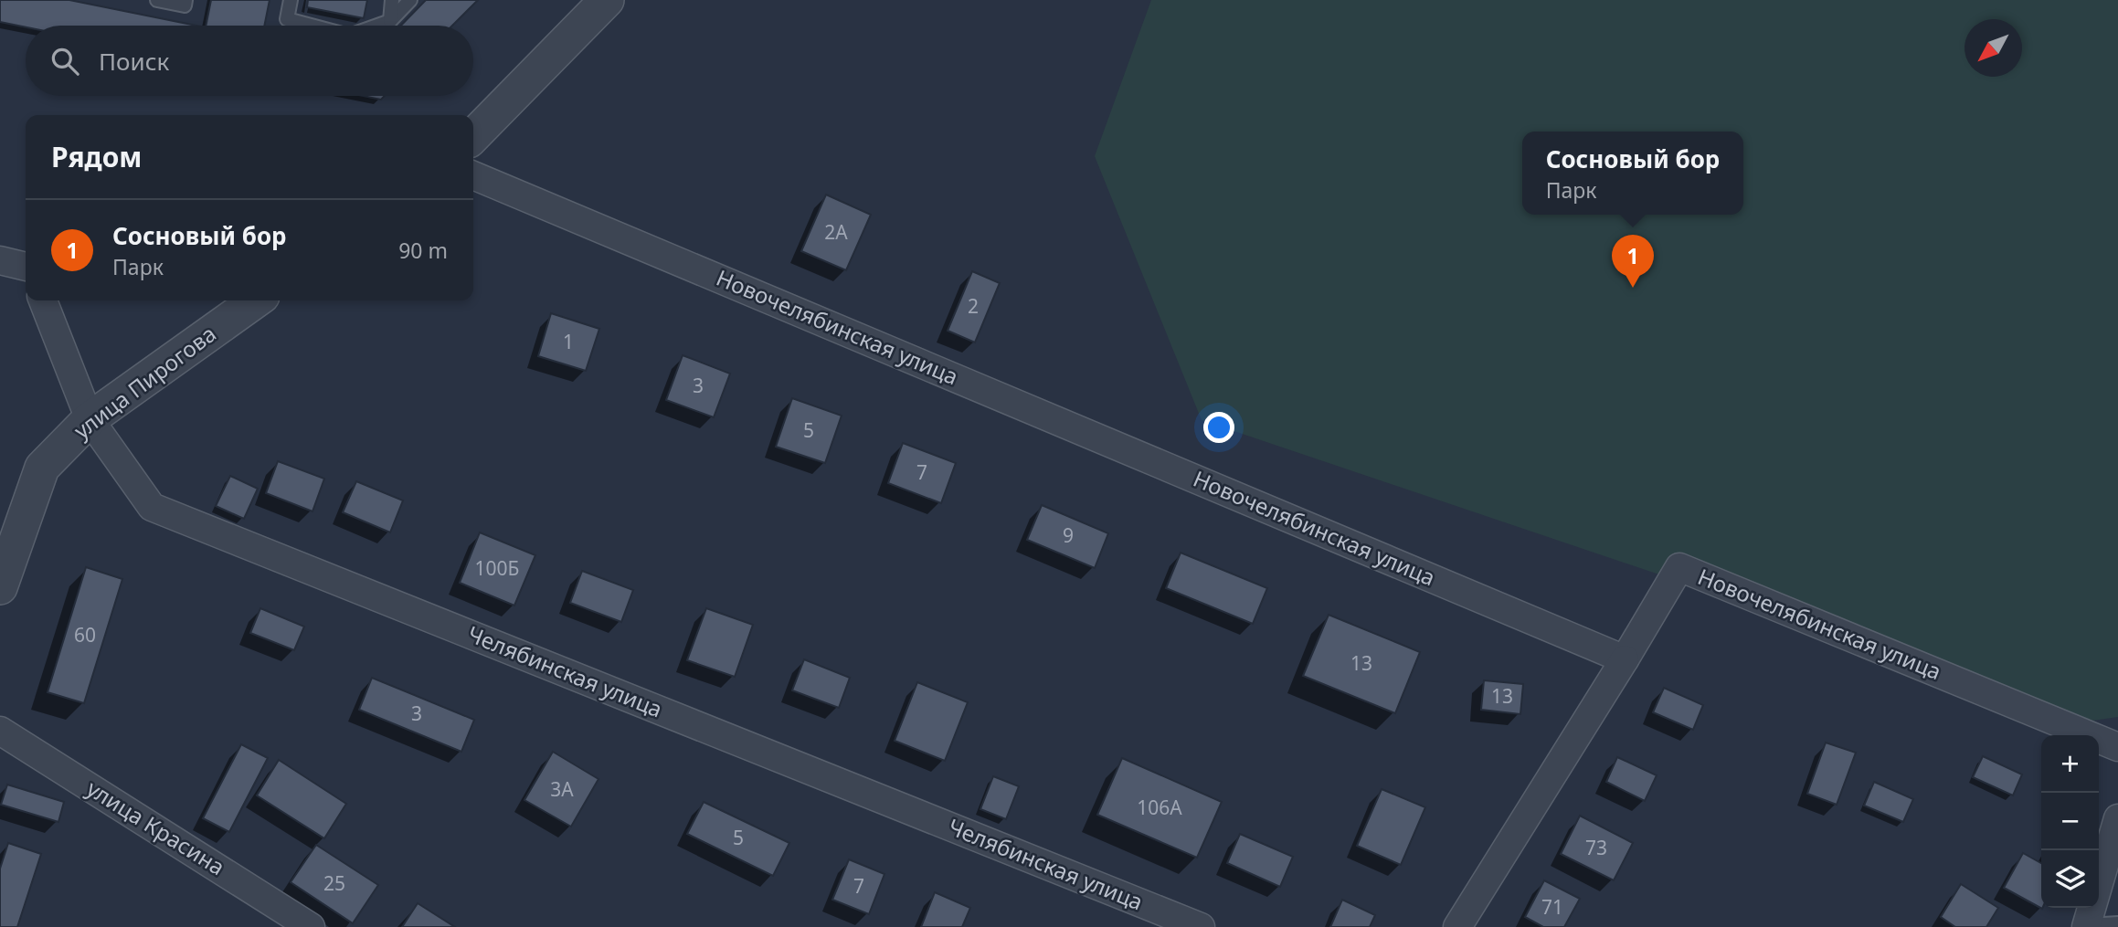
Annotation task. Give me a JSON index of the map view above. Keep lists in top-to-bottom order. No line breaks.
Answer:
{"streets":{"street":["Новочелябинская улица","улица Пирогова","Челябинская улица","улица Красина"]},"crossings":[["улица Пирогова","Челябинская улица"]],"house_numbers":["2А","2","1","3","5","7","9","100Б","60","13","13","3","3А","106А","5","73","25","7","71"],"north":"bottom left","page":{"search":"Поиск","heading":"Рядом","popup":["Сосновый бор","Парк"],"list":[{"mark":"1","name":"Сосновый бор","note":"Парк","value":"90 m"}],"pins":"1","map_buttons":["+","−"]}}
